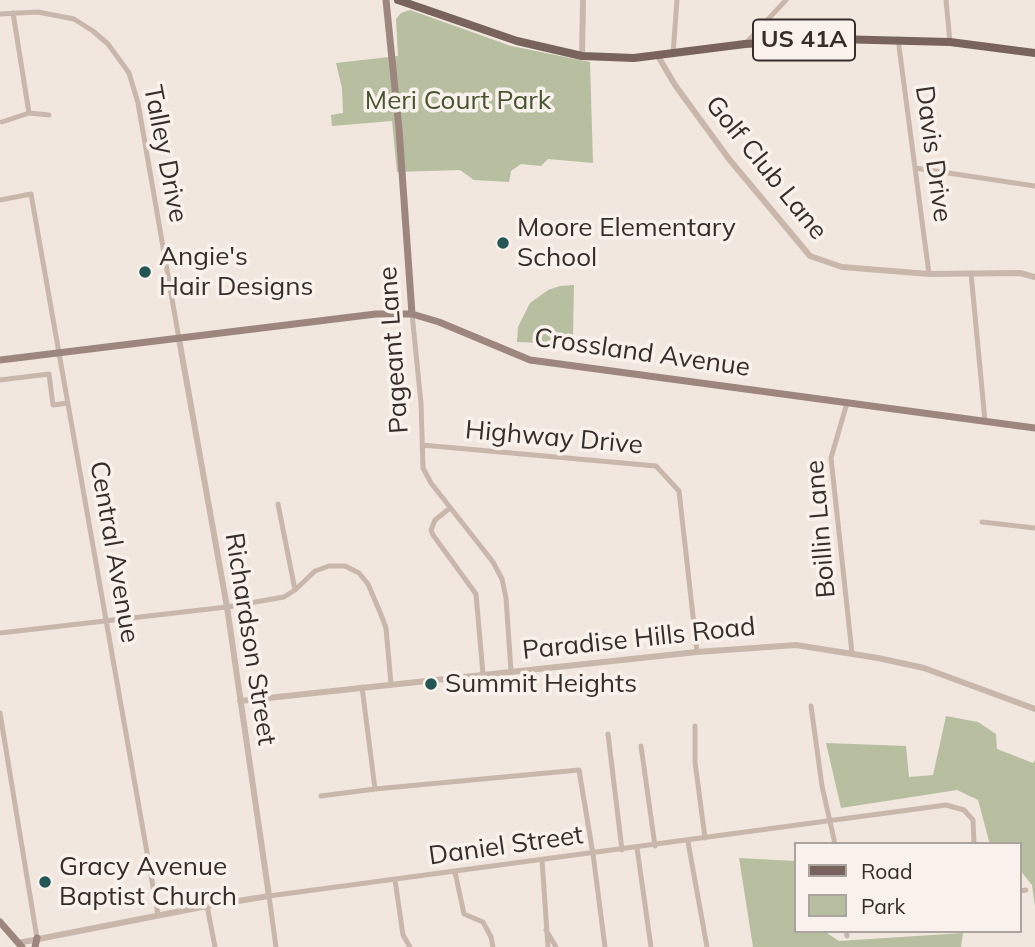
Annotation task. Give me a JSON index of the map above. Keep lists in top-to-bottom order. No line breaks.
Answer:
{"streets":{"main road":["US 41A","Pageant Lane","Crossland Avenue"],"street":["Talley Drive","Davis Drive","Golf Club Lane","Highway Drive","Boillin Lane","Central Avenue","Richardson Street","Paradise Hills Road","Daniel Street"]},"crossings":[["US 41A","Davis Drive"],["US 41A","Golf Club Lane"],["Talley Drive","Crossland Avenue"],["Talley Drive","Richardson Street"],["Davis Drive","Golf Club Lane"],["Pageant Lane","Crossland Avenue"],["Pageant Lane","Highway Drive"],["Pageant Lane","Paradise Hills Road"],["Crossland Avenue","Boillin Lane"],["Crossland Avenue","Central Avenue"],["Crossland Avenue","Richardson Street"],["Highway Drive","Paradise Hills Road"],["Boillin Lane","Paradise Hills Road"],["Central Avenue","Daniel Street"],["Richardson Street","Paradise Hills Road"],["Richardson Street","Daniel Street"]],"parks":["Meri Court Park"],"places":["Moore Elementary School","Angie's Hair Designs","Summit Heights","Gracy Avenue Baptist Church"],"legend":["Road","Park"]}
